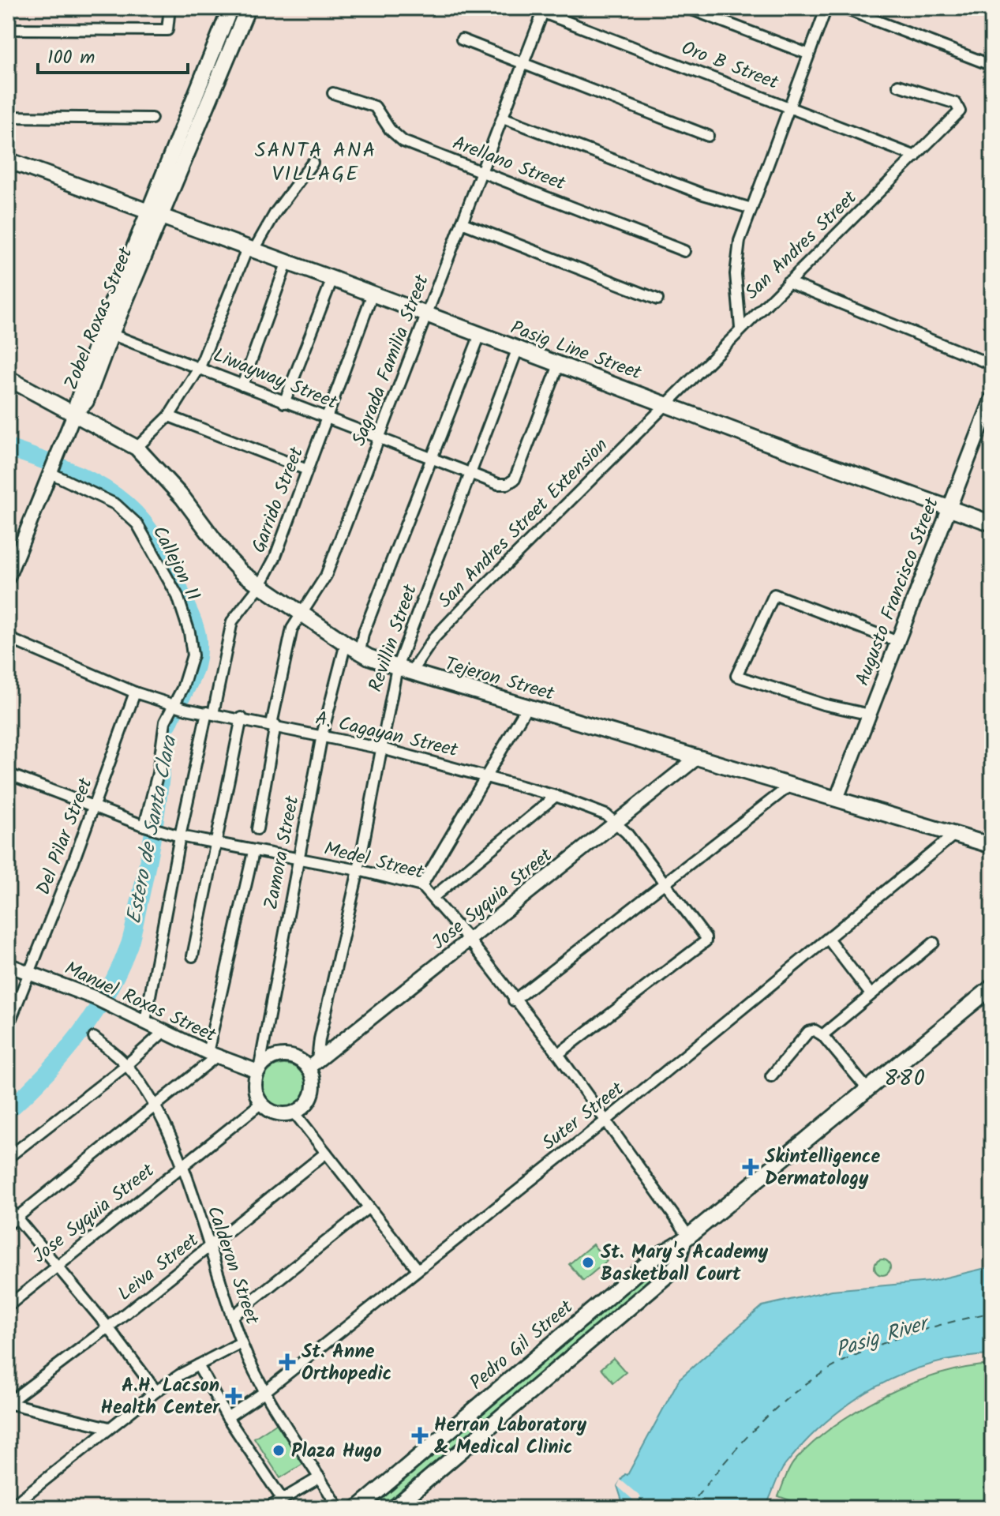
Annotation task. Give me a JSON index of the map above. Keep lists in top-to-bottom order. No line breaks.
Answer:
{"streets":{"main road":["Zobel Roxas Street","Pasig Line Street","Tejeron Street","Pedro Gil Street"],"street":["Oro B Street","Arellano Street","San Andres Street","Sagrada Familia Street","Liwayway Street","Garrido Street","San Andres Street Extension","Callejon 11","Augusto Francisco Street","Revillin Street","A. Cagayan Street","Del Pilar Street","Zamora Street","Medel Street","Jose Syquia Street","Manuel Roxas Street","Suter Street","Calderon Street","Leiva Street"]},"crossings":[["Oro B Street","San Andres Street"],["Oro B Street","Sagrada Familia Street"],["Arellano Street","Sagrada Familia Street"],["San Andres Street","Pasig Line Street"],["San Andres Street","San Andres Street Extension"],["Zobel Roxas Street","Pasig Line Street"],["Zobel Roxas Street","Liwayway Street"],["Zobel Roxas Street","Tejeron Street"],["Pasig Line Street","Sagrada Familia Street"],["Pasig Line Street","Liwayway Street"],["Pasig Line Street","Garrido Street"],["Pasig Line Street","San Andres Street Extension"],["Pasig Line Street","Augusto Francisco Street"],["Pasig Line Street","Revillin Street"],["Sagrada Familia Street","Liwayway Street"],["Sagrada Familia Street","Tejeron Street"],["Sagrada Familia Street","A. Cagayan Street"],["Liwayway Street","Garrido Street"],["Liwayway Street","Revillin Street"],["Garrido Street","Tejeron Street"],["Garrido Street","A. Cagayan Street"],["Garrido Street","Medel Street"],["Garrido Street","Manuel Roxas Street"],["San Andres Street Extension","Tejeron Street"],["Callejon 11","A. Cagayan Street"],["Callejon 11","Medel Street"],["Augusto Francisco Street","Tejeron Street"],["Revillin Street","Tejeron Street"],["Revillin Street","A. Cagayan Street"],["Revillin Street","Zamora Street"],["Revillin Street","Medel Street"],["Revillin Street","Jose Syquia Street"],["Revillin Street","Manuel Roxas Street"],["Tejeron Street","Zamora Street"],["Tejeron Street","Jose Syquia Street"],["Tejeron Street","Suter Street"],["A. Cagayan Street","Del Pilar Street"],["A. Cagayan Street","Zamora Street"],["A. Cagayan Street","Medel Street"],["A. Cagayan Street","Jose Syquia Street"],["Del Pilar Street","Medel Street"],["Del Pilar Street","Manuel Roxas Street"],["Zamora Street","Medel Street"],["Zamora Street","Jose Syquia Street"],["Zamora Street","Manuel Roxas Street"],["Medel Street","Jose Syquia Street"],["Medel Street","Suter Street"],["Medel Street","Pedro Gil Street"],["Jose Syquia Street","Manuel Roxas Street"],["Jose Syquia Street","Calderon Street"],["Suter Street","Calderon Street"],["Calderon Street","Leiva Street"]],"districts":["SANTA ANA VILLAGE","880"],"water":["Estero de Santa Clara","Pasig River"],"places":{"health":["Skintelligence Dermatology","St. Anne Orthopedic","A.H. Lacson Health Center","Herran Laboratory & Medical Clinic"],"other":["St. Mary's Academy Basketball Court","Plaza Hugo"]},"scale_bar":"100 m"}
